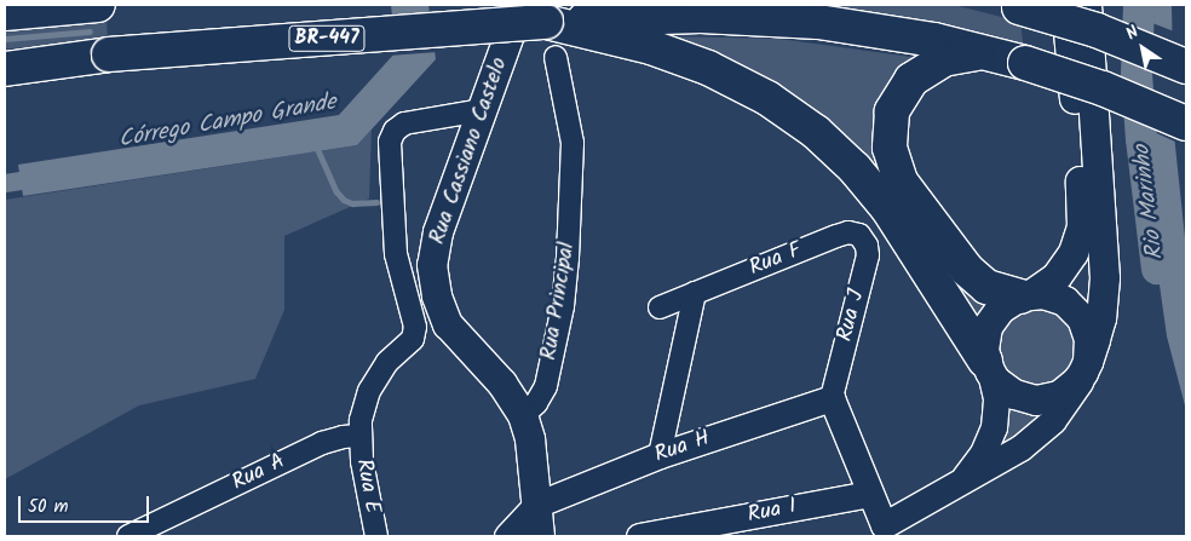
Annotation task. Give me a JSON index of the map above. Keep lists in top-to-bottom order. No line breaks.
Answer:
{"streets":{"main road":["BR-447","Rua Cassiano Castelo"],"street":["Rua F","Rua Principal","Rua J","Rua H","Rua A","Rua E","Rua I"]},"crossings":[["BR-447","Rua Cassiano Castelo"],["Rua Cassiano Castelo","Rua Principal"],["Rua Cassiano Castelo","Rua E"],["Rua F","Rua J"],["Rua J","Rua H"],["Rua A","Rua E"]],"water":["Córrego Campo Grande","Rio Marinho"],"scale_bar":"50 m","north":"top left"}
